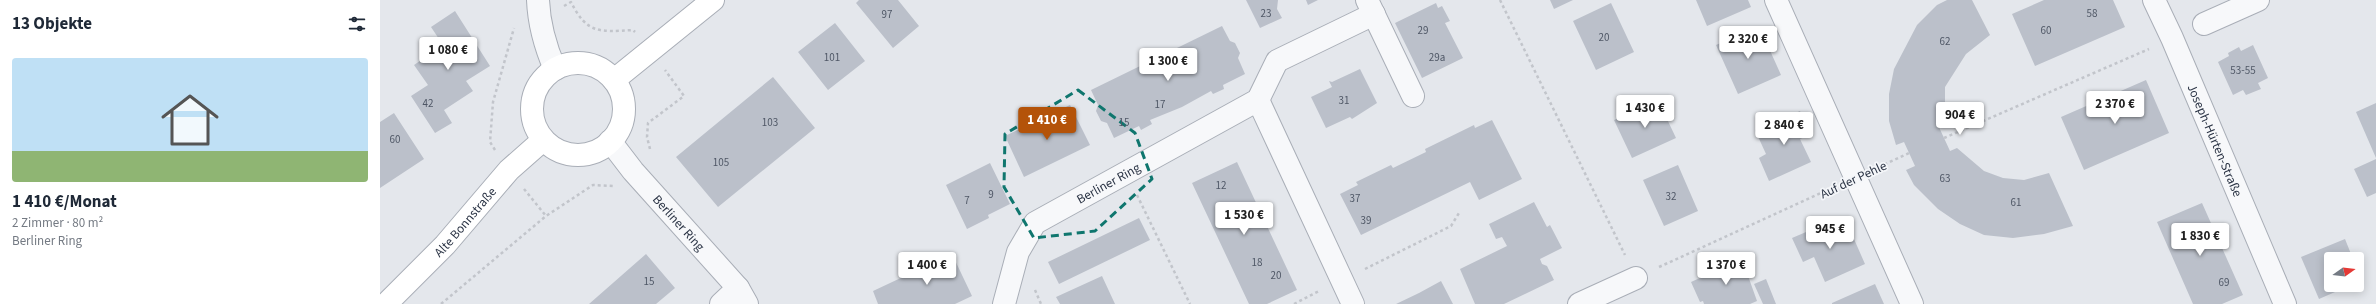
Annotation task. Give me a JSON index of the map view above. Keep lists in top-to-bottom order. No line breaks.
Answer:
{"streets":{"main road":["Alte Bonnstraße"],"street":["Joseph-Hürten-Straße","Berliner Ring"],"path":["Auf der Pehle"]},"crossings":[["Berliner Ring","Alte Bonnstraße"]],"house_numbers":["23","58","97","29","60","20","62","101","29a","53-55","31","42","17","103","15","60","105","63","12","9","32","37","7","61","39","18","20","15","69"],"north":"right","page":{"heading":"13 Objekte","price":["2 320 €","1 080 €","1 300 €","2 370 €","1 430 €","904 €","1 410 €","2 840 €","1 530 €","945 €","1 830 €","1 400 €","1 370 €"],"list":[{"name":"1 410 €/Monat","note":"2 Zimmer · 80 m² · Berliner Ring"}]}}
